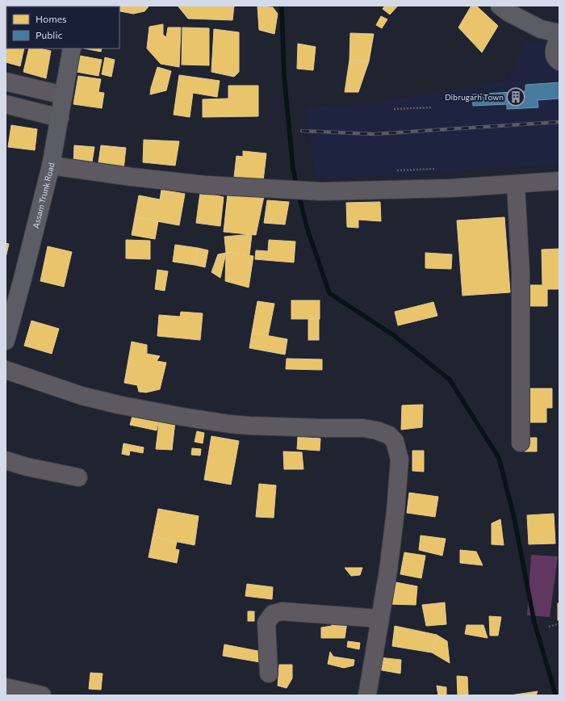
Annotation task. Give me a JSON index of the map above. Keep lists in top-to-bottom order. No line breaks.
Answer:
{"streets":{"main road":["Assam Trunk Road"]},"places":{"building":["Dibrugarh Town"]},"legend":["Homes","Public"]}
